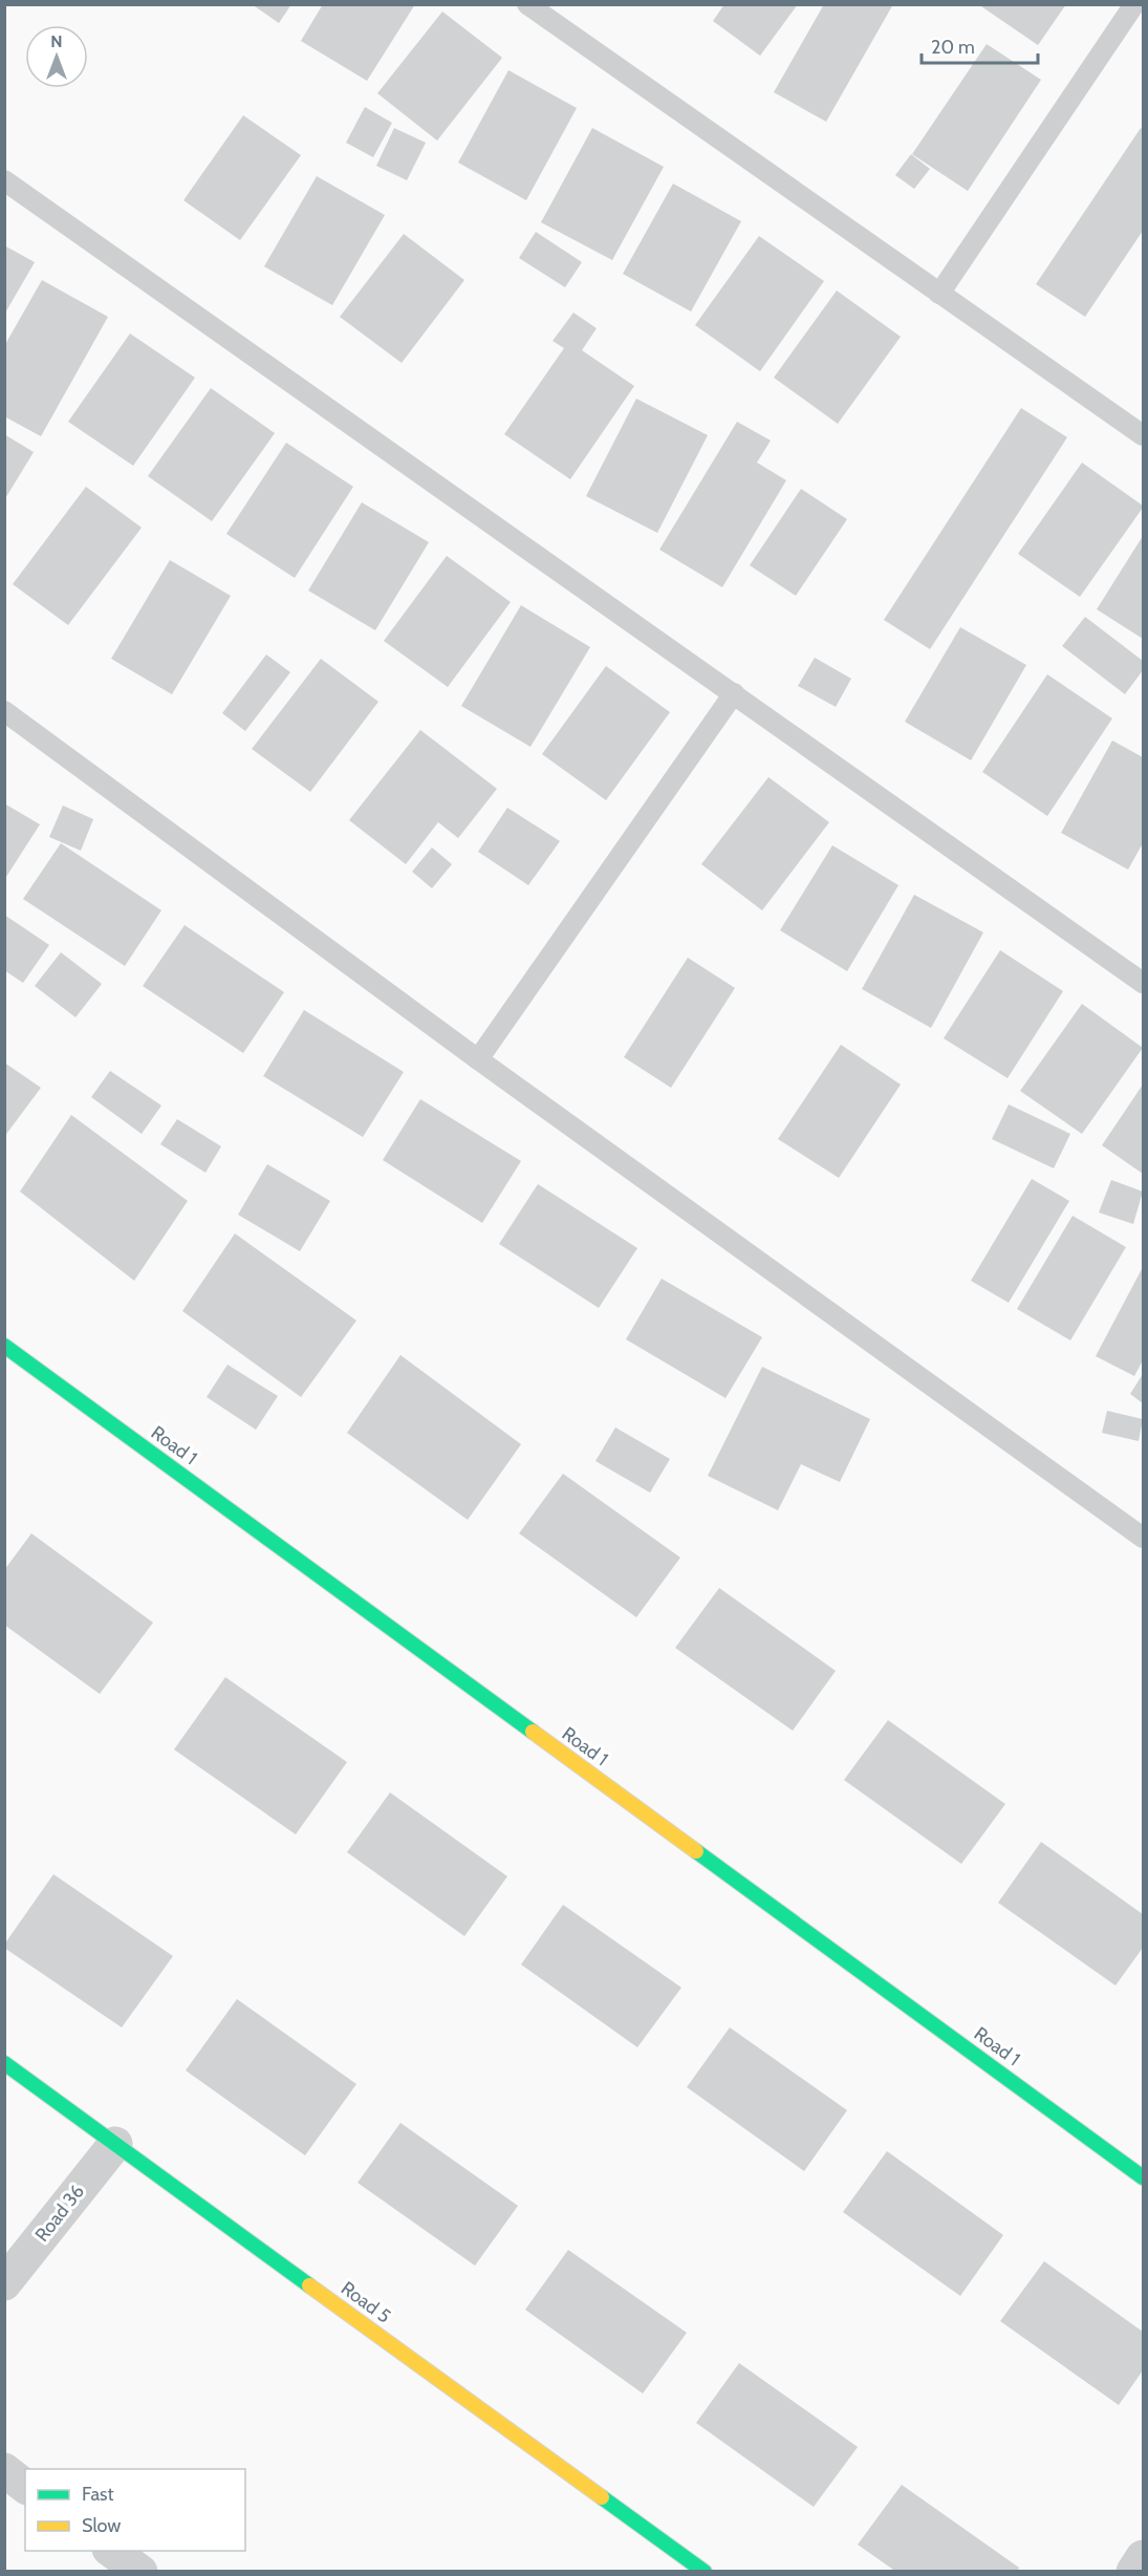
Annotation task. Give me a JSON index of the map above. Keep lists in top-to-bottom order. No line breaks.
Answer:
{"streets":{"street":["Road 1","Road 36","Road 5"]},"crossings":[["Road 36","Road 5"]],"legend":["Fast","Slow"],"scale_bar":"20 m","north":"top"}
